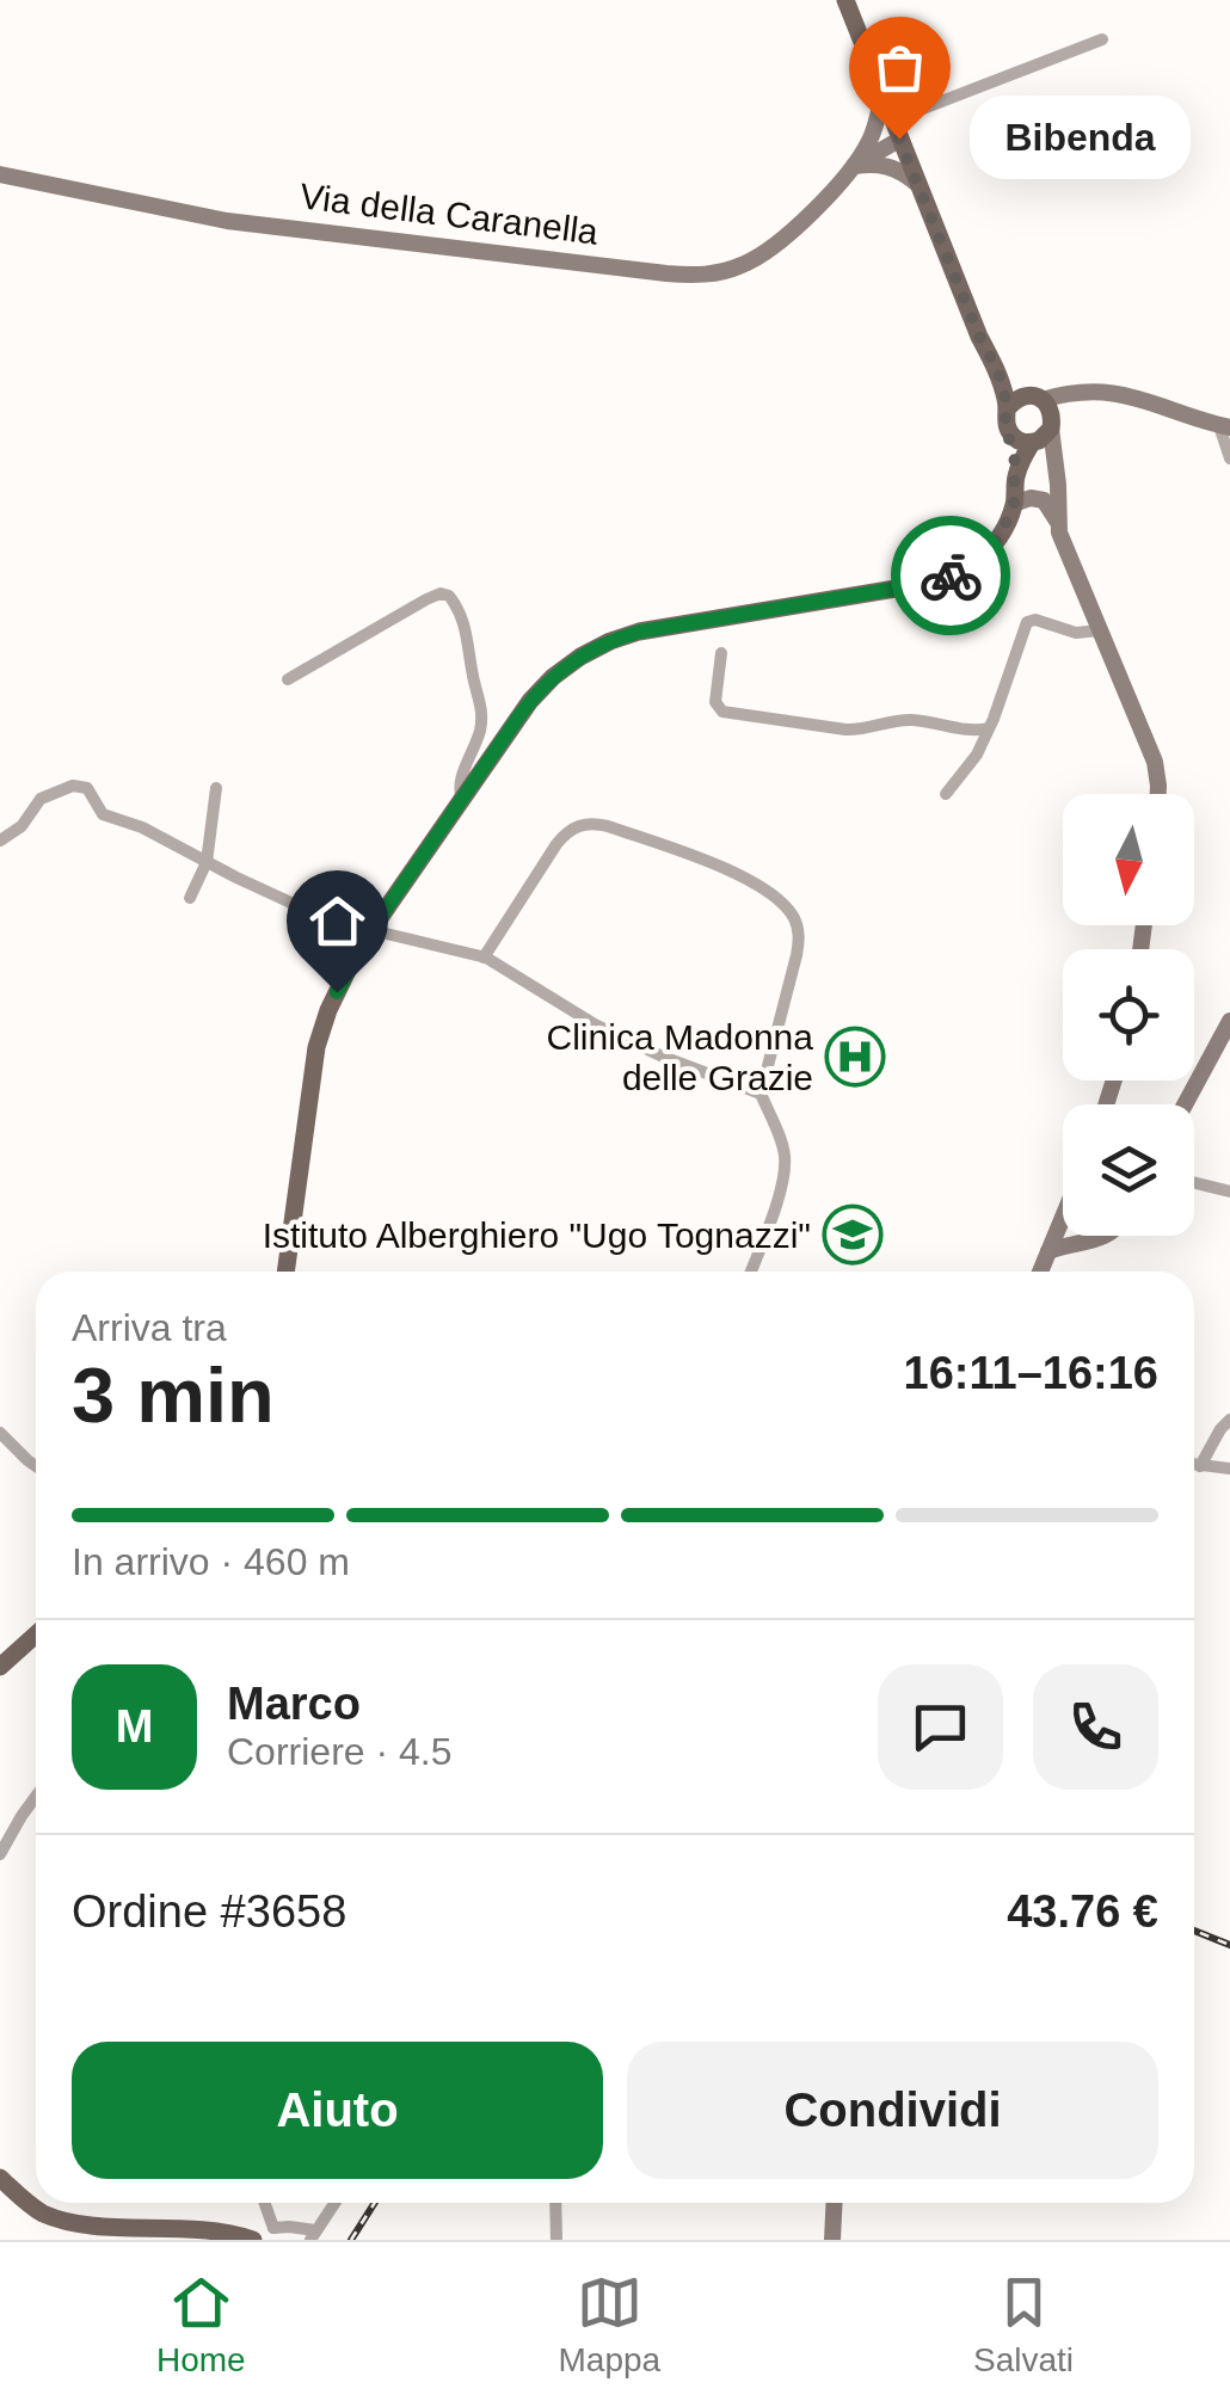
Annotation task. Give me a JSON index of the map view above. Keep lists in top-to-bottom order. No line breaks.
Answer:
{"streets":{"main road":["Via della Caranella"]},"places":{"other":["Bibenda"],"hospital":["Clinica Madonna delle Grazie"],"school or university":["Istituto Alberghiero \"Ugo Tognazzi\""]},"north":"bottom","page":{"bubble":"Bibenda","heading":["3 min","Arriva tra","16:11–16:16"],"panel":["Marco","Corriere · 4.5","Ordine #3658","43.76 €"],"bar":"In arrivo · 460 m","round":"M","buttons":["Aiuto","Condividi"],"tabs":["Home","Mappa","Salvati"]}}
